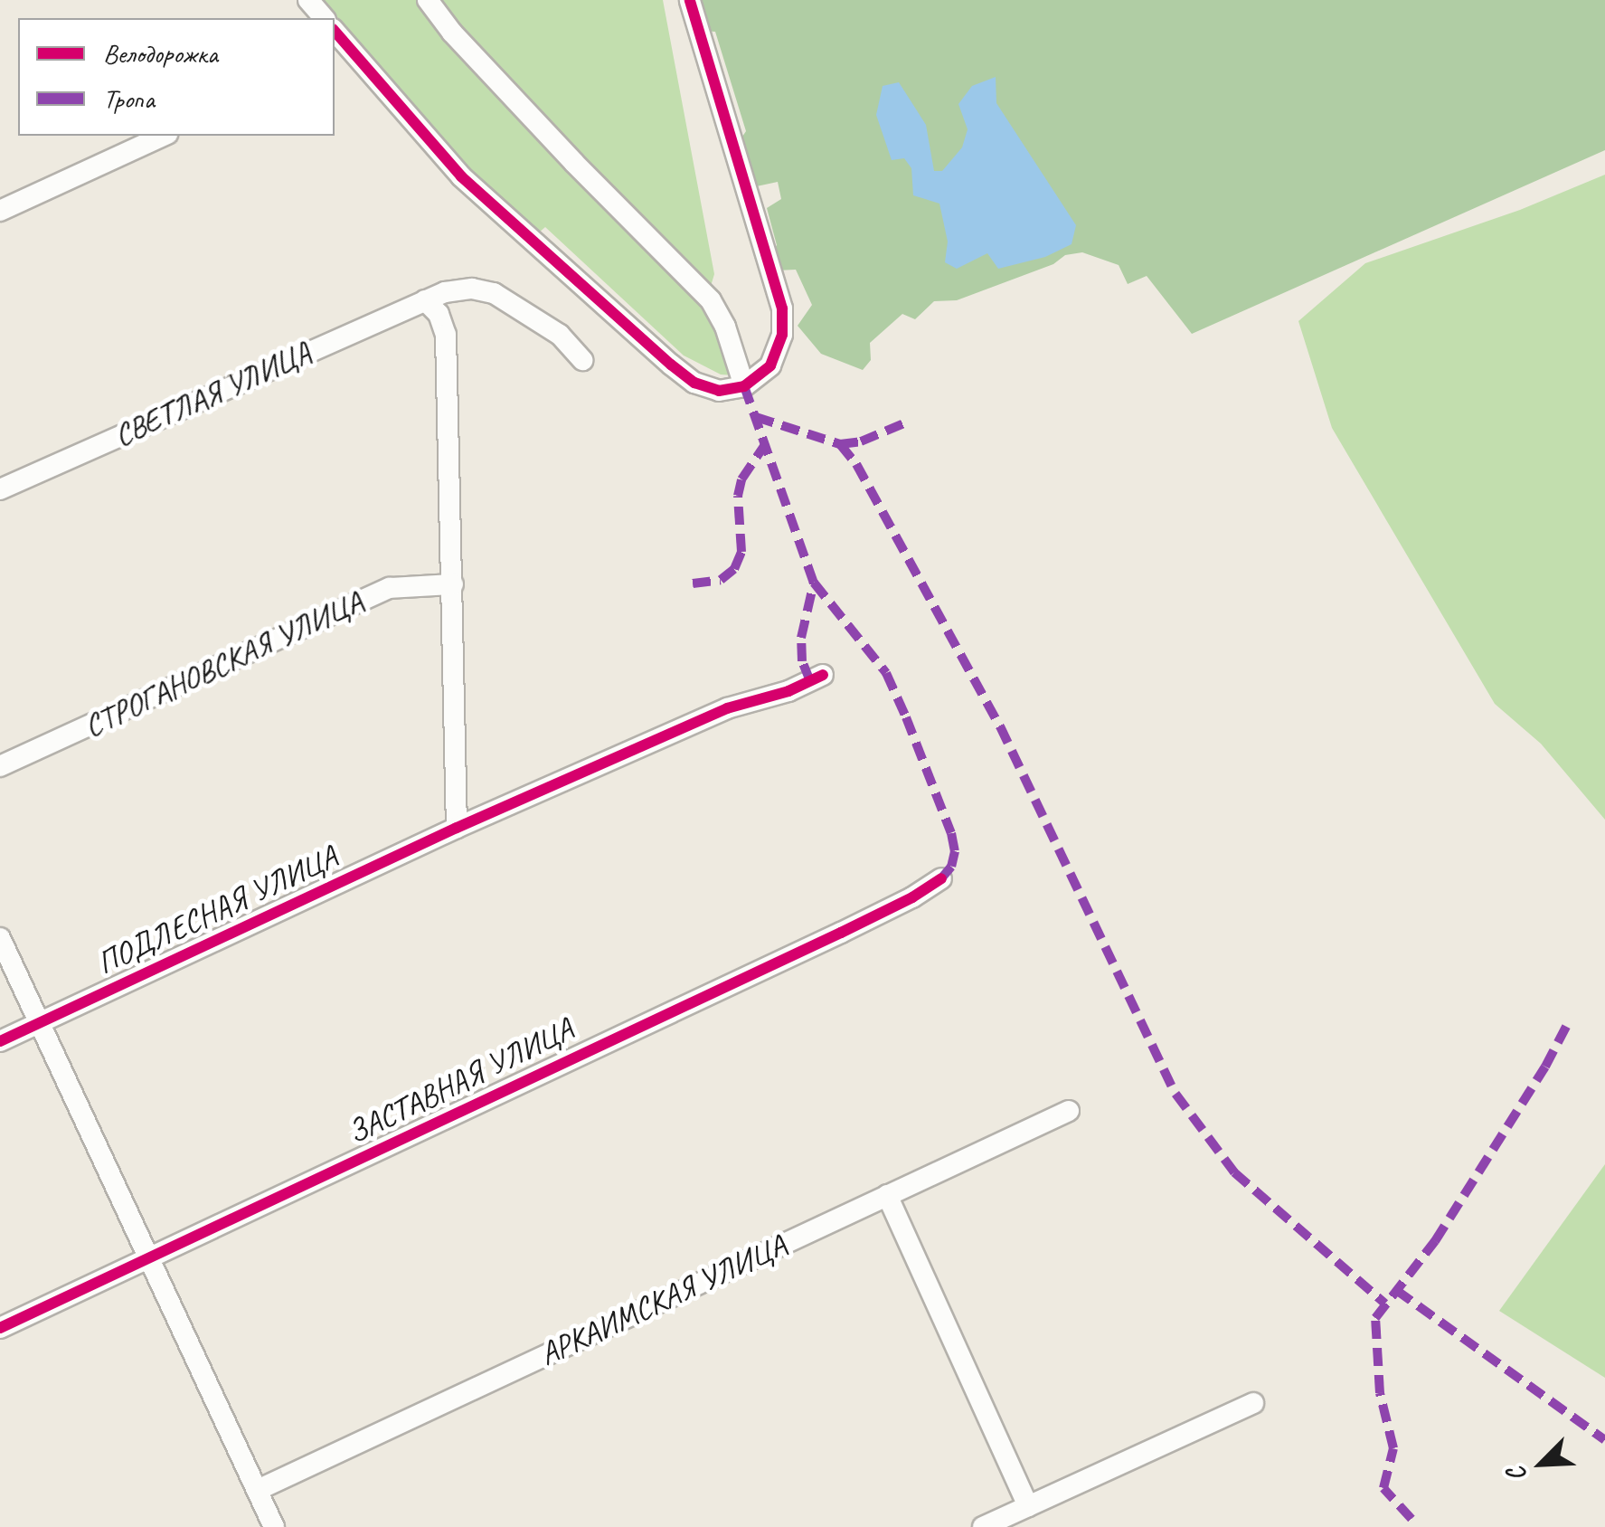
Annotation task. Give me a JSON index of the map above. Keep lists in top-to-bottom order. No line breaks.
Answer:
{"streets":{"street":["СВЕТЛАЯ УЛИЦА","СТРОГАНОВСКАЯ УЛИЦА","ПОДЛЕСНАЯ УЛИЦА","ЗАСТАВНАЯ УЛИЦА","АРКАИМСКАЯ УЛИЦА"]},"legend":["Велодорожка","Тропа"],"north":"bottom left"}
